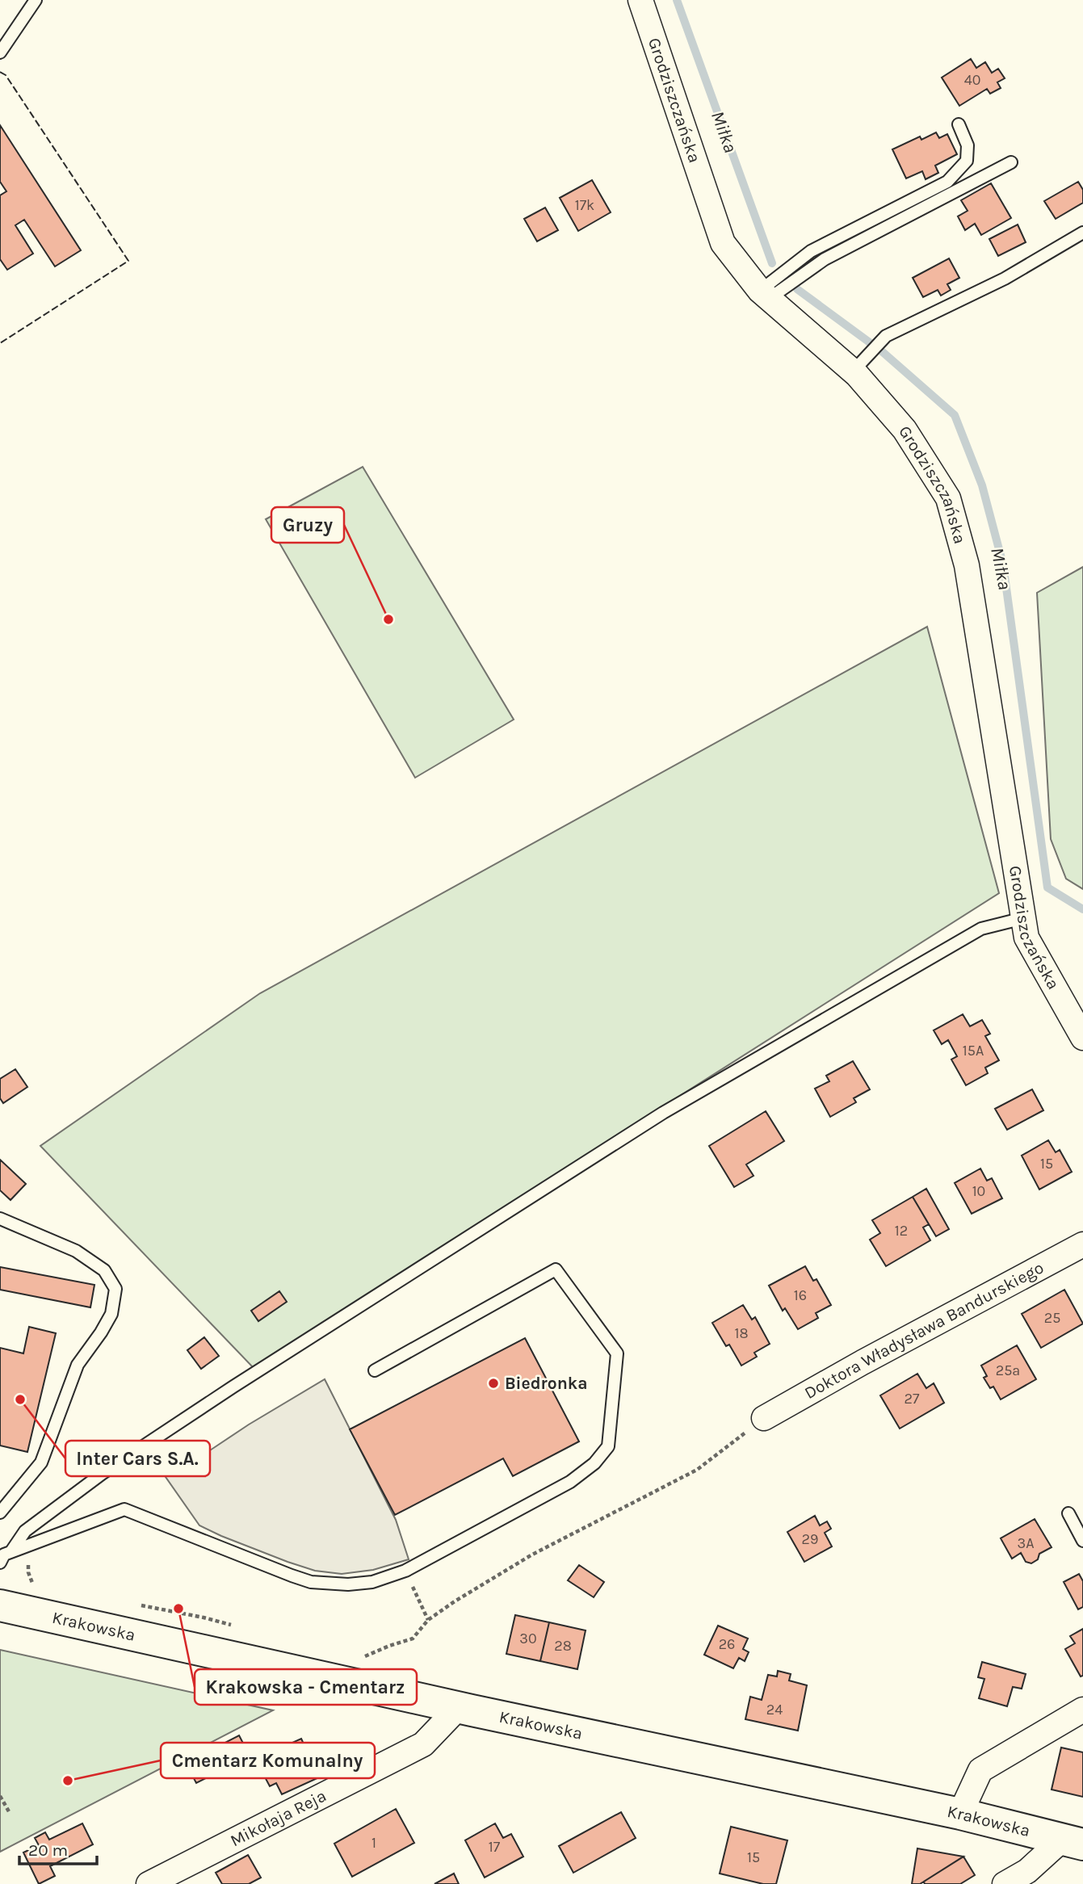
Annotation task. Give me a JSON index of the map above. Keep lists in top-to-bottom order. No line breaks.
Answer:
{"streets":{"main road":["Krakowska"],"street":["Grodziszczańska","Doktora Władysława Bandurskiego","Mikołaja Reja"]},"crossings":[["Krakowska","Mikołaja Reja"]],"water":["Miłka"],"places":["Gruzy","Biedronka","Inter Cars S.A.","Krakowska - Cmentarz","Cmentarz Komunalny"],"house_numbers":["40","17k","15A","15","10","12","16","25","18","25a","27","29","3A","30","26","28","24","1","17","15"],"scale_bar":"20 m"}
